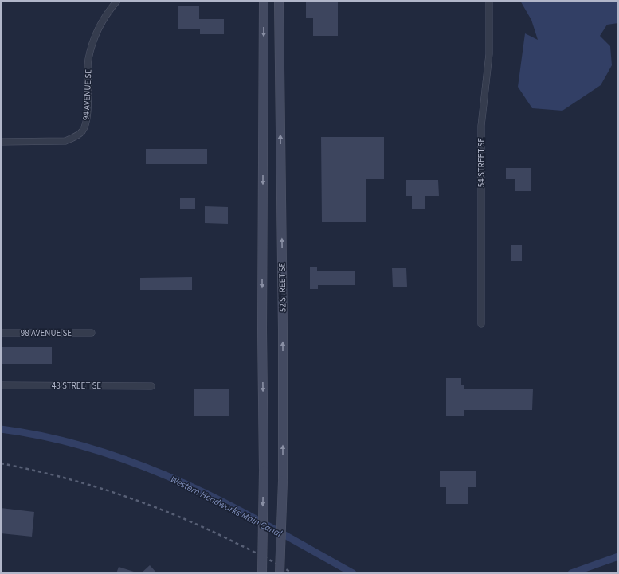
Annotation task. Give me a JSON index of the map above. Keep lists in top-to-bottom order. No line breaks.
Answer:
{"streets":{"main road":["52 STREET SE"],"street":["94 AVENUE SE","54 STREET SE","98 AVENUE SE","48 STREET SE"]},"water":["Western Headworks Main Canal"]}
